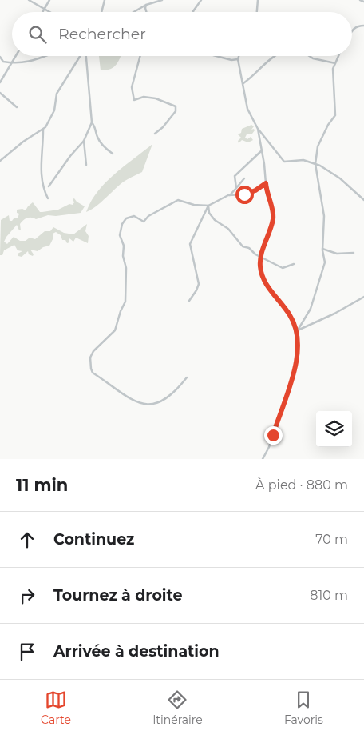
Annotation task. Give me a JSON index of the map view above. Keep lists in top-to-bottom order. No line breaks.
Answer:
{"page":{"search":"Rechercher","heading":["11 min","À pied · 880 m"],"list":[["Continuez","70 m"],["Tournez à droite","810 m"],"Arrivée à destination"],"nav":["Carte","Itinéraire","Favoris"]}}
